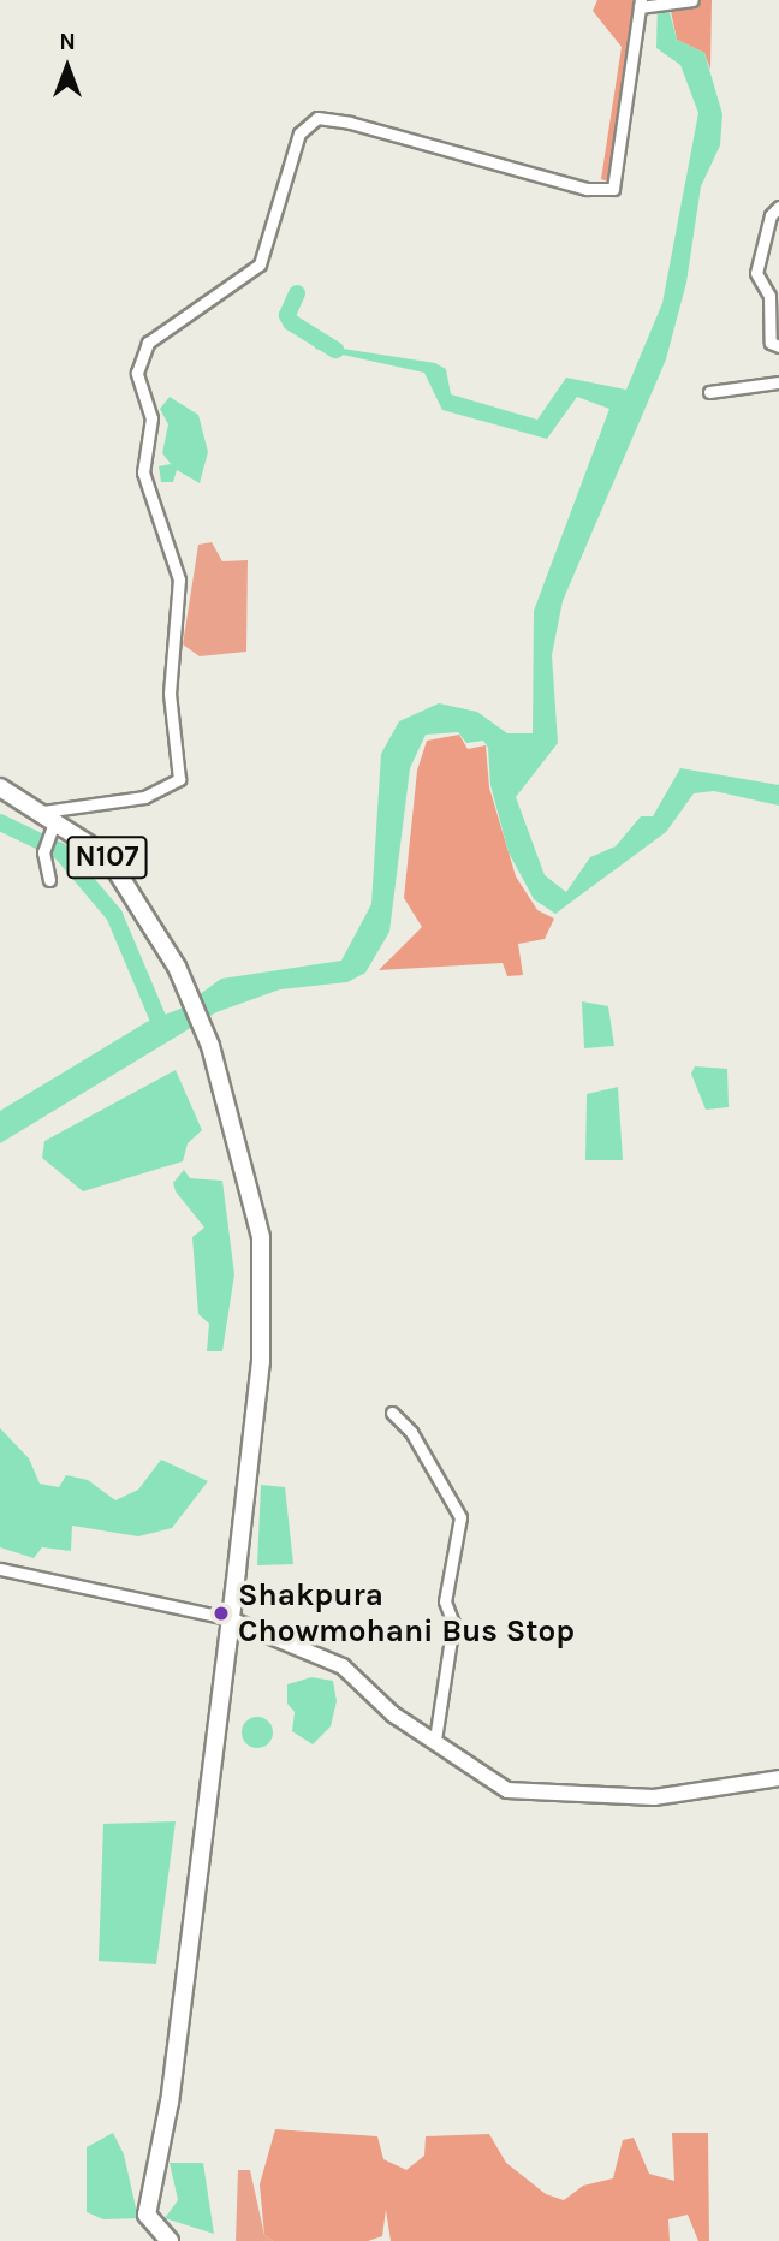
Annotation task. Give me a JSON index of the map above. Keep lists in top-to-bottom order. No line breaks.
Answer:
{"streets":{"highway":["N107"]},"places":["Shakpura Chowmohani Bus Stop"],"north":"top"}
